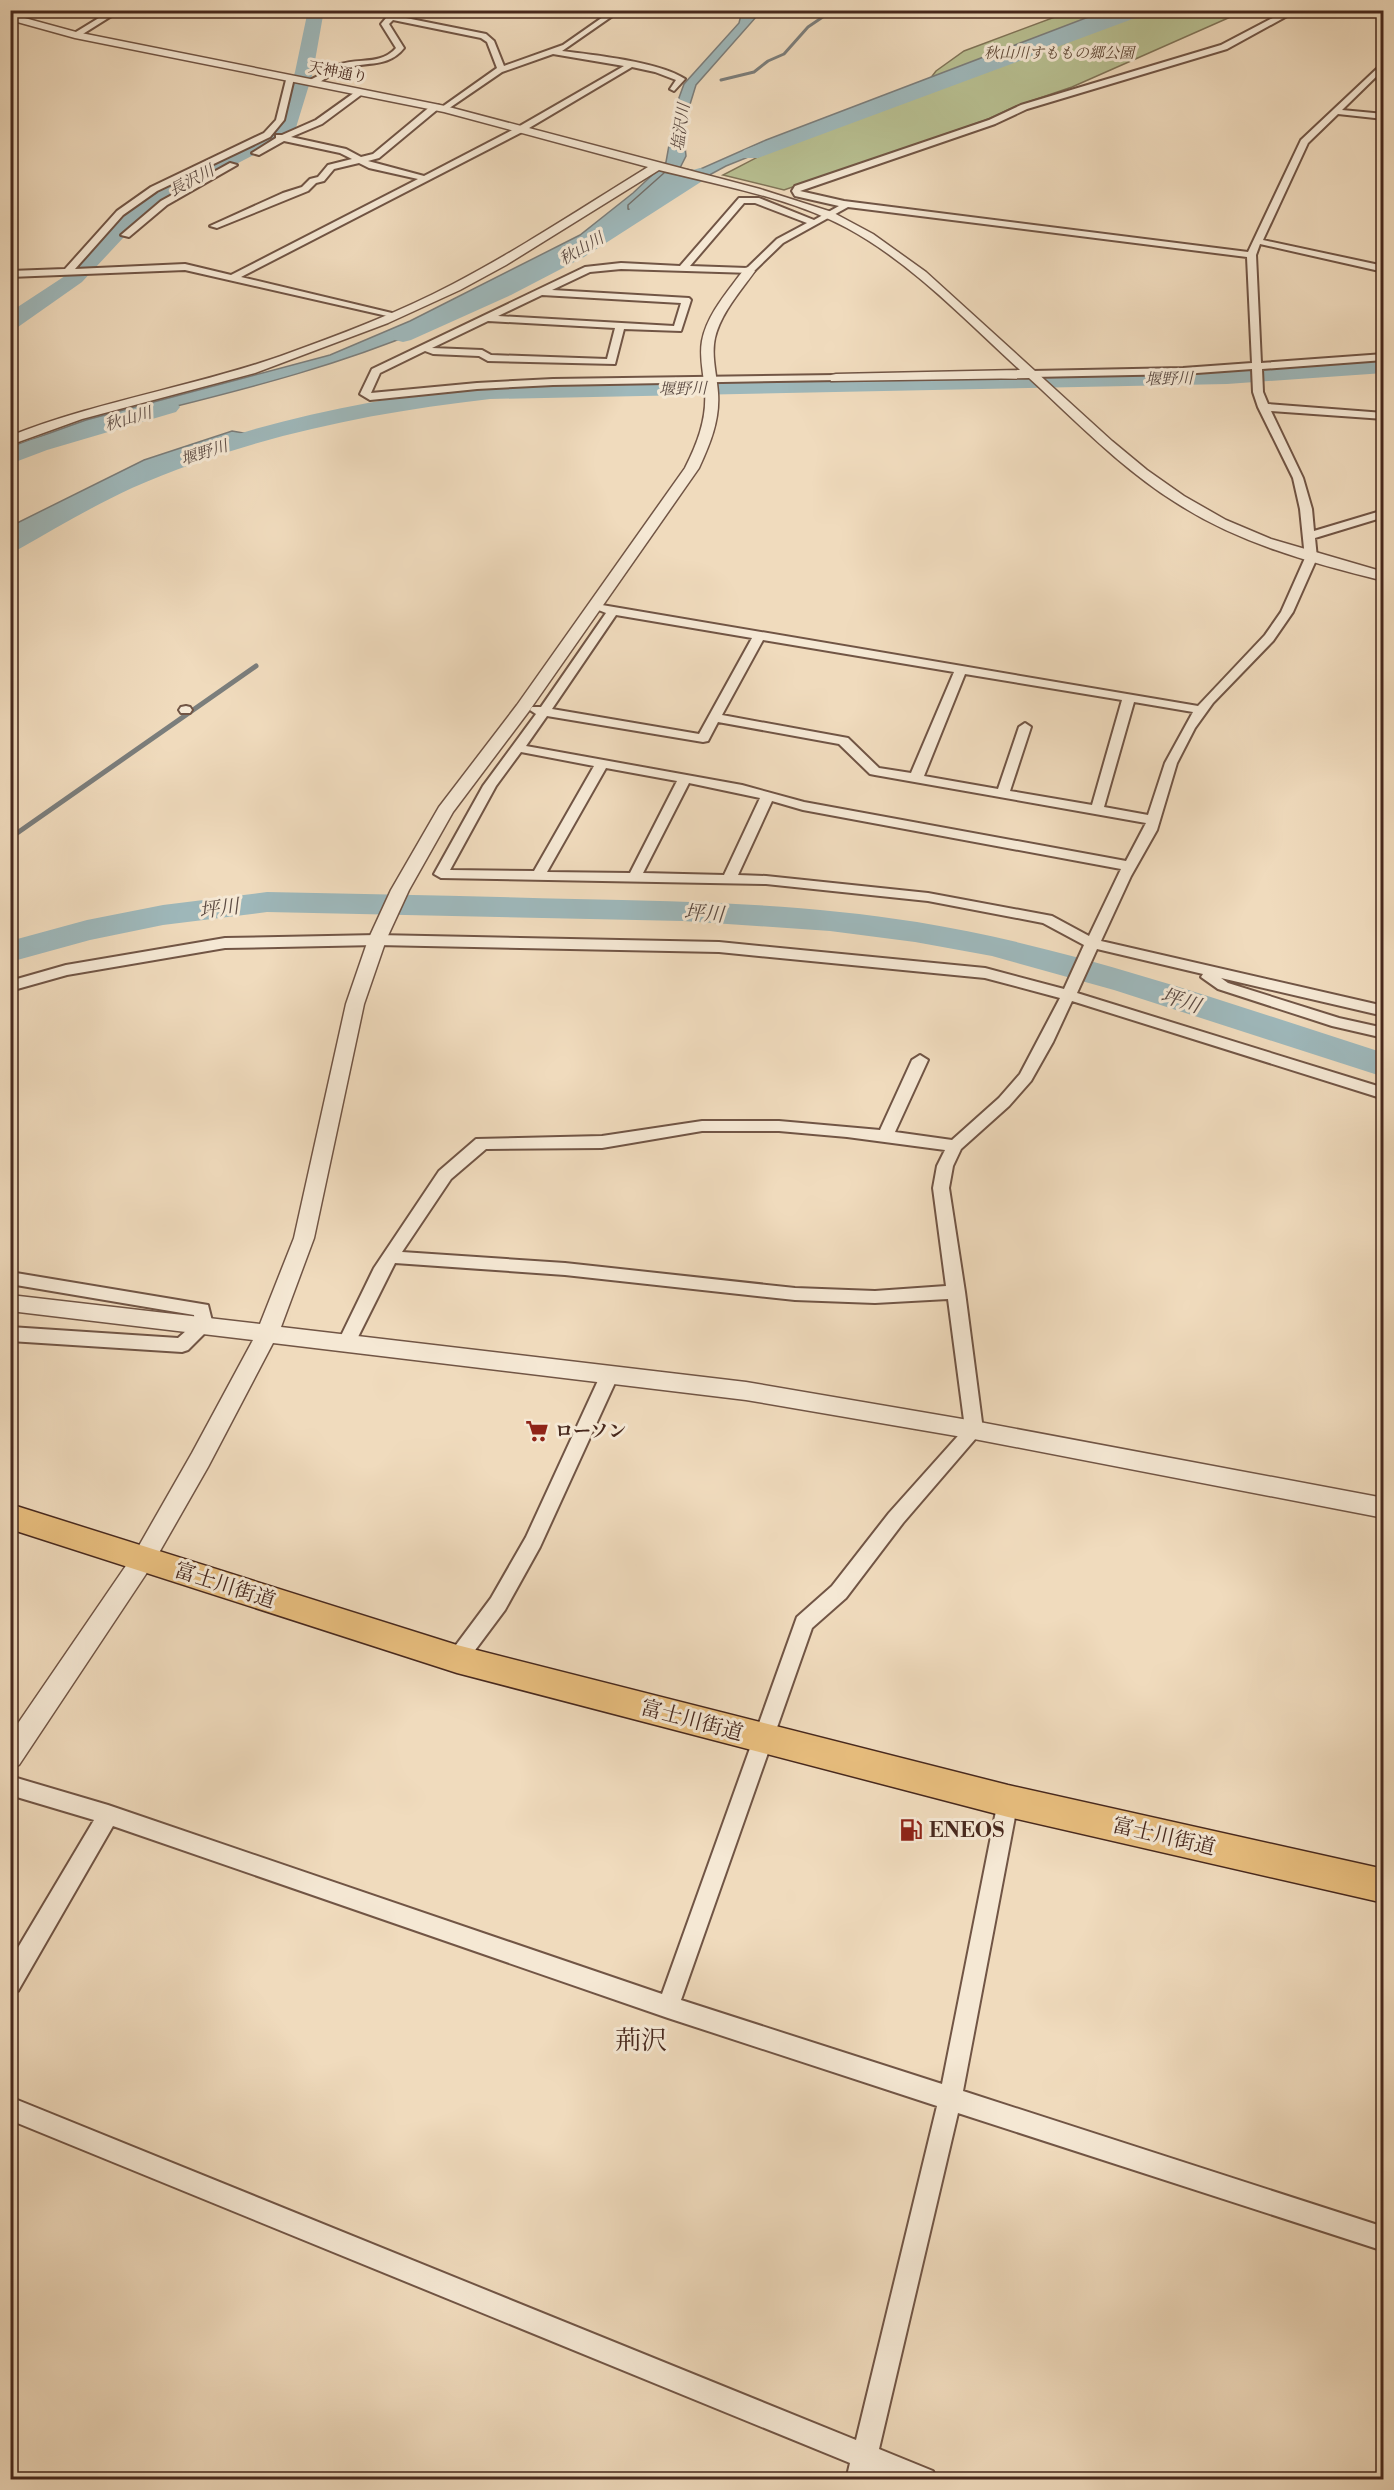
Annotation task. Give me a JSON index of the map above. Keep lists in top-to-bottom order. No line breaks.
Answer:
{"streets":{"main road":["富士川街道"],"street":["天神通り"]},"districts":["荊沢"],"water":["塩沢川","長沢川","秋山川","堰野川","坪川"],"parks":["秋山川すももの郷公園"],"places":{"supermarket":["ローソン"],"fuel station":["ENEOS"]}}
